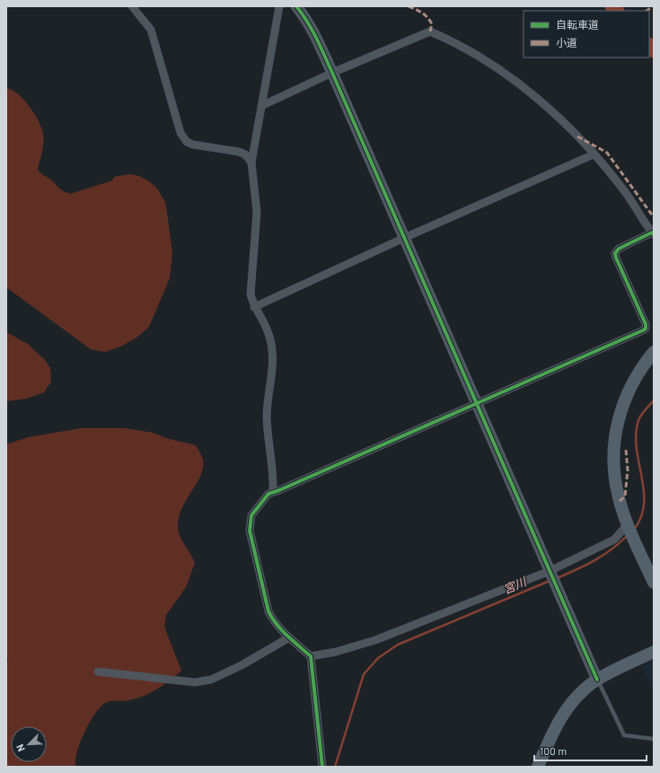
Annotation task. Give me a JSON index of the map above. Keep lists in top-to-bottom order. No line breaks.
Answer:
{"water":["宮川"],"legend":["自転車道","小道"],"scale_bar":"100 m","north":"bottom left"}
